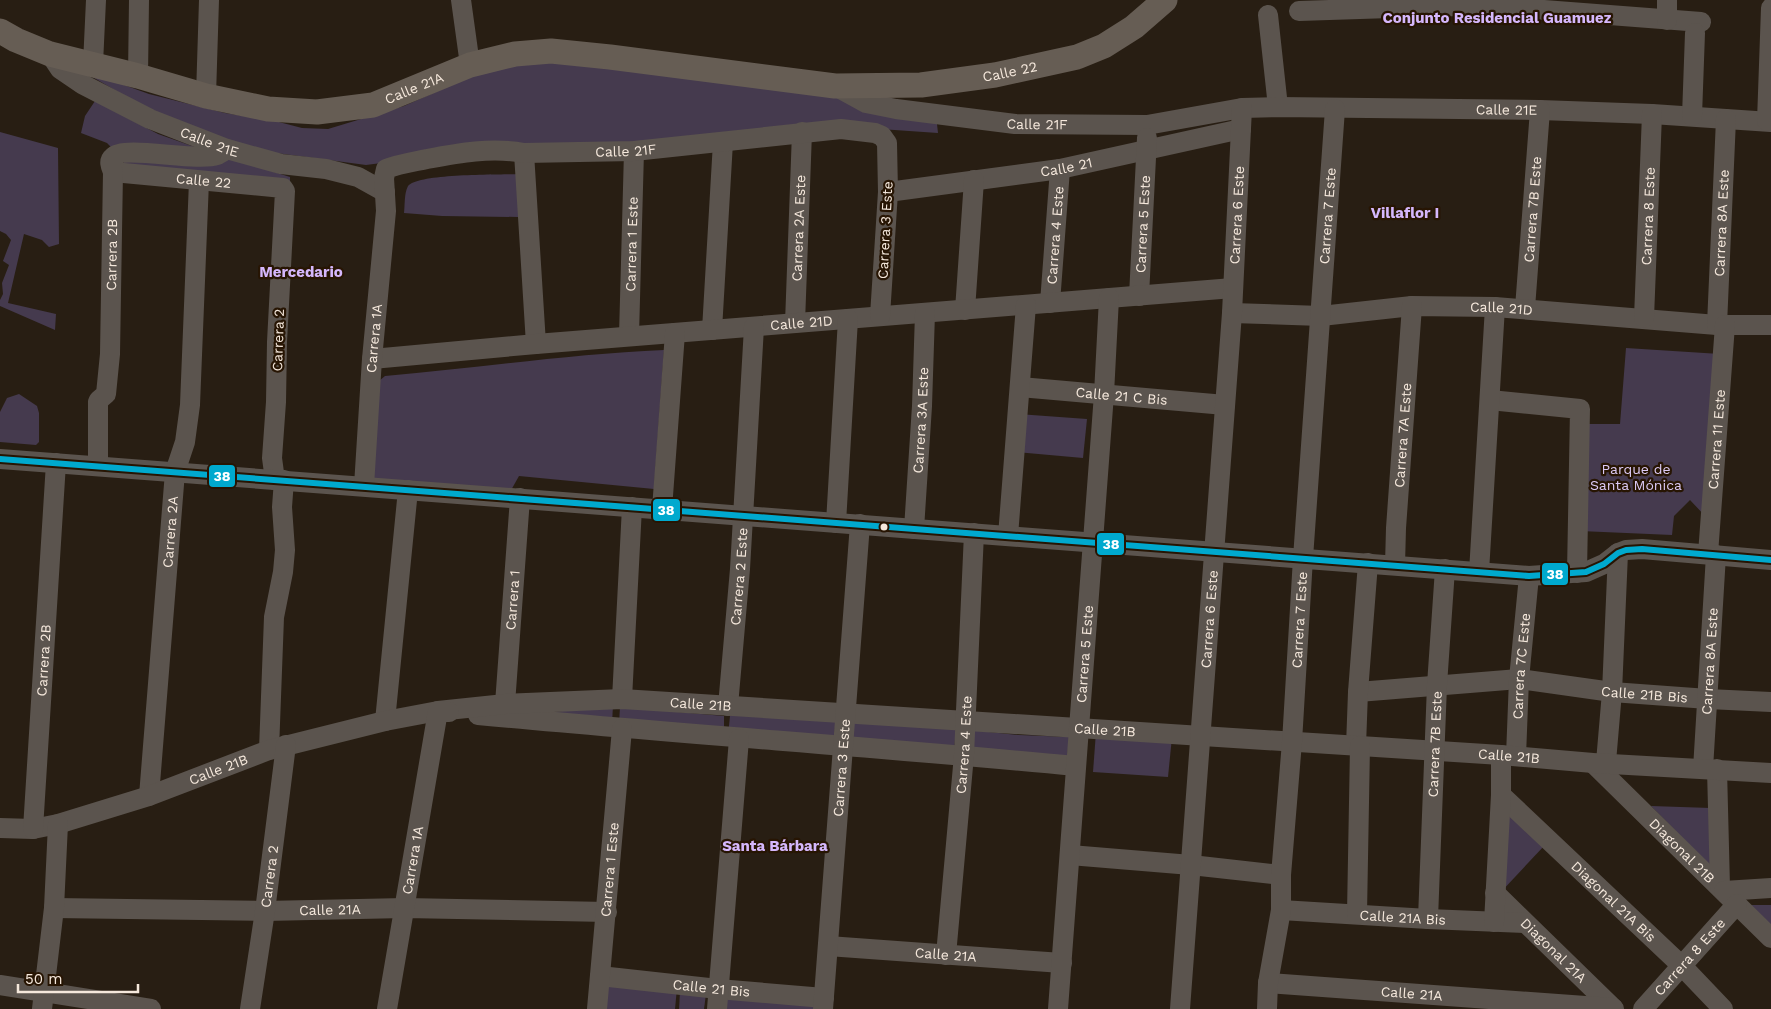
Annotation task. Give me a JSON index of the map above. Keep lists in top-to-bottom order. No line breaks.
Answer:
{"streets":{"main road":["Calle 22","Calle 21A"],"street":["Calle 21E","Calle 21F","Calle 21","Carrera 7B Este","Carrera 6 Este","Carrera 7 Este","Carrera 8 Este","Carrera 8A Este","Carrera 5 Este","Carrera 2A Este","Carrera 3 Este","Carrera 4 Este","Carrera 1 Este","Carrera 2B","Calle 21D","Carrera 1A","Carrera 2","Calle 21 C Bis","Carrera 3A Este","Carrera 7A Este","Carrera 11 Este","Carrera 2A","Carrera 2 Este","Carrera 1","Carrera 7C Este","Calle 21B Bis","Calle 21B","Diagonal 21B","Diagonal 21A Bis","Calle 21A Bis","Diagonal 21A","Calle 21 Bis"]},"crossings":[["Calle 22","Calle 21A"],["Calle 22","Calle 21F"],["Calle 22","Carrera 2B"],["Calle 22","Carrera 2"],["Calle 22","Carrera 2A"],["Calle 21A","Calle 21E"],["Calle 21A","Calle 21F"],["Calle 21A","Carrera 7 Este"],["Calle 21A","Carrera 5 Este"],["Calle 21A","Carrera 3 Este"],["Calle 21A","Carrera 4 Este"],["Calle 21A","Carrera 1 Este"],["Calle 21A","Carrera 1A"],["Calle 21A","Carrera 2"],["Calle 21A","Diagonal 21A"],["Calle 21E","Calle 21F"],["Calle 21E","Carrera 7B Este"],["Calle 21E","Carrera 6 Este"],["Calle 21E","Carrera 7 Este"],["Calle 21E","Carrera 8 Este"],["Calle 21E","Carrera 8A Este"],["Calle 21E","Carrera 2B"],["Calle 21E","Carrera 1A"],["Calle 21F","Carrera 6 Este"],["Calle 21F","Carrera 5 Este"],["Calle 21F","Carrera 2A Este"],["Calle 21F","Carrera 3 Este"],["Calle 21F","Carrera 1 Este"],["Calle 21F","Carrera 1A"],["Calle 21","Carrera 6 Este"],["Calle 21","Carrera 5 Este"],["Calle 21","Carrera 3 Este"],["Calle 21","Carrera 4 Este"],["Carrera 7B Este","Calle 21D"],["Carrera 7B Este","Calle 21B Bis"],["Carrera 7B Este","Calle 21B"],["Carrera 7B Este","Calle 21A Bis"],["Carrera 6 Este","Calle 21D"],["Carrera 6 Este","Calle 21 C Bis"],["Carrera 6 Este","Calle 21B"],["Carrera 7 Este","Calle 21D"],["Carrera 7 Este","Calle 21B"],["Carrera 7 Este","Calle 21A Bis"],["Carrera 8 Este","Carrera 8A Este"],["Carrera 8 Este","Calle 21D"],["Carrera 8 Este","Diagonal 21B"],["Carrera 8 Este","Diagonal 21A Bis"],["Carrera 8A Este","Calle 21D"],["Carrera 8A Este","Carrera 11 Este"],["Carrera 8A Este","Calle 21B Bis"],["Carrera 8A Este","Calle 21B"],["Carrera 8A Este","Diagonal 21B"],["Carrera 5 Este","Calle 21D"],["Carrera 5 Este","Calle 21 C Bis"],["Carrera 5 Este","Calle 21B"],["Carrera 2A Este","Calle 21D"],["Carrera 3 Este","Calle 21D"],["Carrera 3 Este","Calle 21B"],["Carrera 3 Este","Calle 21 Bis"],["Carrera 4 Este","Calle 21D"],["Carrera 4 Este","Calle 21B"],["Carrera 1 Este","Calle 21D"],["Carrera 1 Este","Calle 21B"],["Carrera 1 Este","Calle 21 Bis"],["Carrera 2B","Calle 21B"],["Calle 21D","Carrera 1A"],["Calle 21D","Carrera 3A Este"],["Calle 21D","Carrera 7A Este"],["Calle 21D","Carrera 11 Este"],["Calle 21D","Carrera 2 Este"],["Carrera 1A","Calle 21B"],["Carrera 2","Calle 21B"],["Carrera 2A","Calle 21B"],["Carrera 2 Este","Calle 21B"],["Carrera 1","Calle 21B"],["Carrera 7C Este","Calle 21B Bis"],["Carrera 7C Este","Calle 21B"],["Carrera 7C Este","Diagonal 21A Bis"],["Carrera 7C Este","Calle 21A Bis"],["Carrera 7C Este","Diagonal 21A"],["Calle 21B","Diagonal 21B"],["Calle 21A Bis","Diagonal 21A"]],"districts":["Conjunto Residencial Guamuez","Villaflor I","Mercedario","Santa Bárbara"],"parks":["Parque de Santa Mónica"],"lines":["transit line 38"],"scale_bar":"50 m"}
